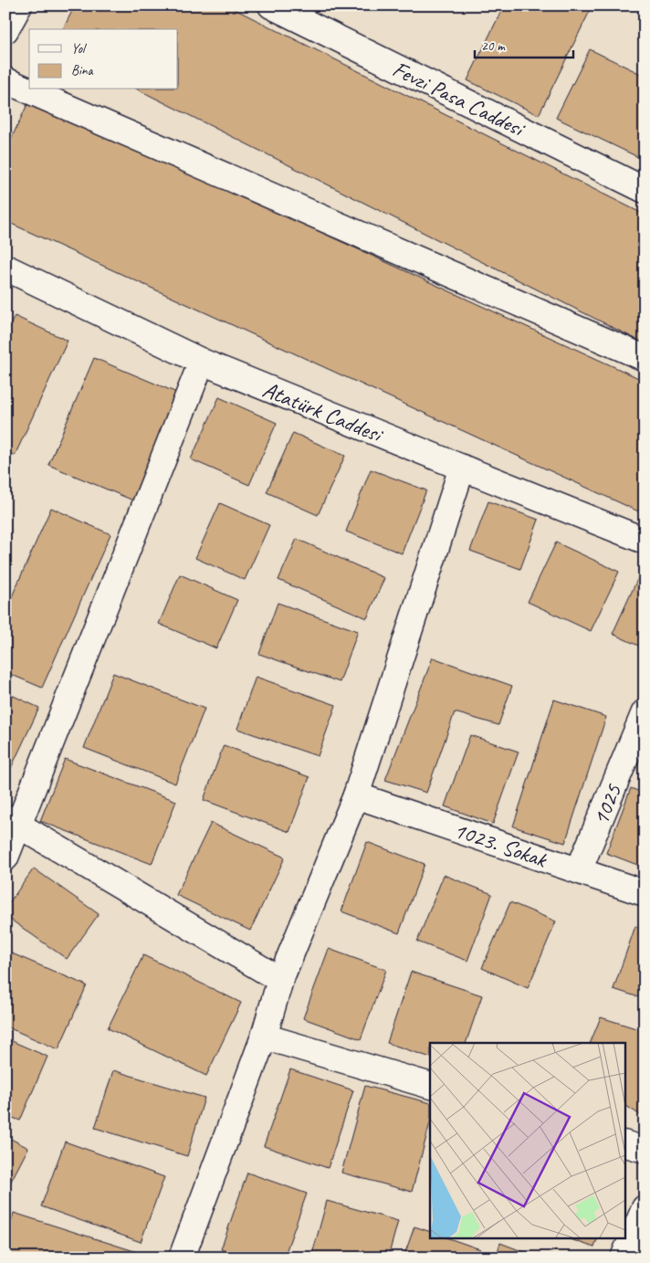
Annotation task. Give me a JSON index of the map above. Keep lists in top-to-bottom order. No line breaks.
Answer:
{"streets":{"street":["Fevzi Pasa Caddesi","Atatürk Caddesi","1025","1023. Sokak"]},"crossings":[["1025","1023. Sokak"]],"legend":["Yol","Bina"],"scale_bar":"20 m"}
